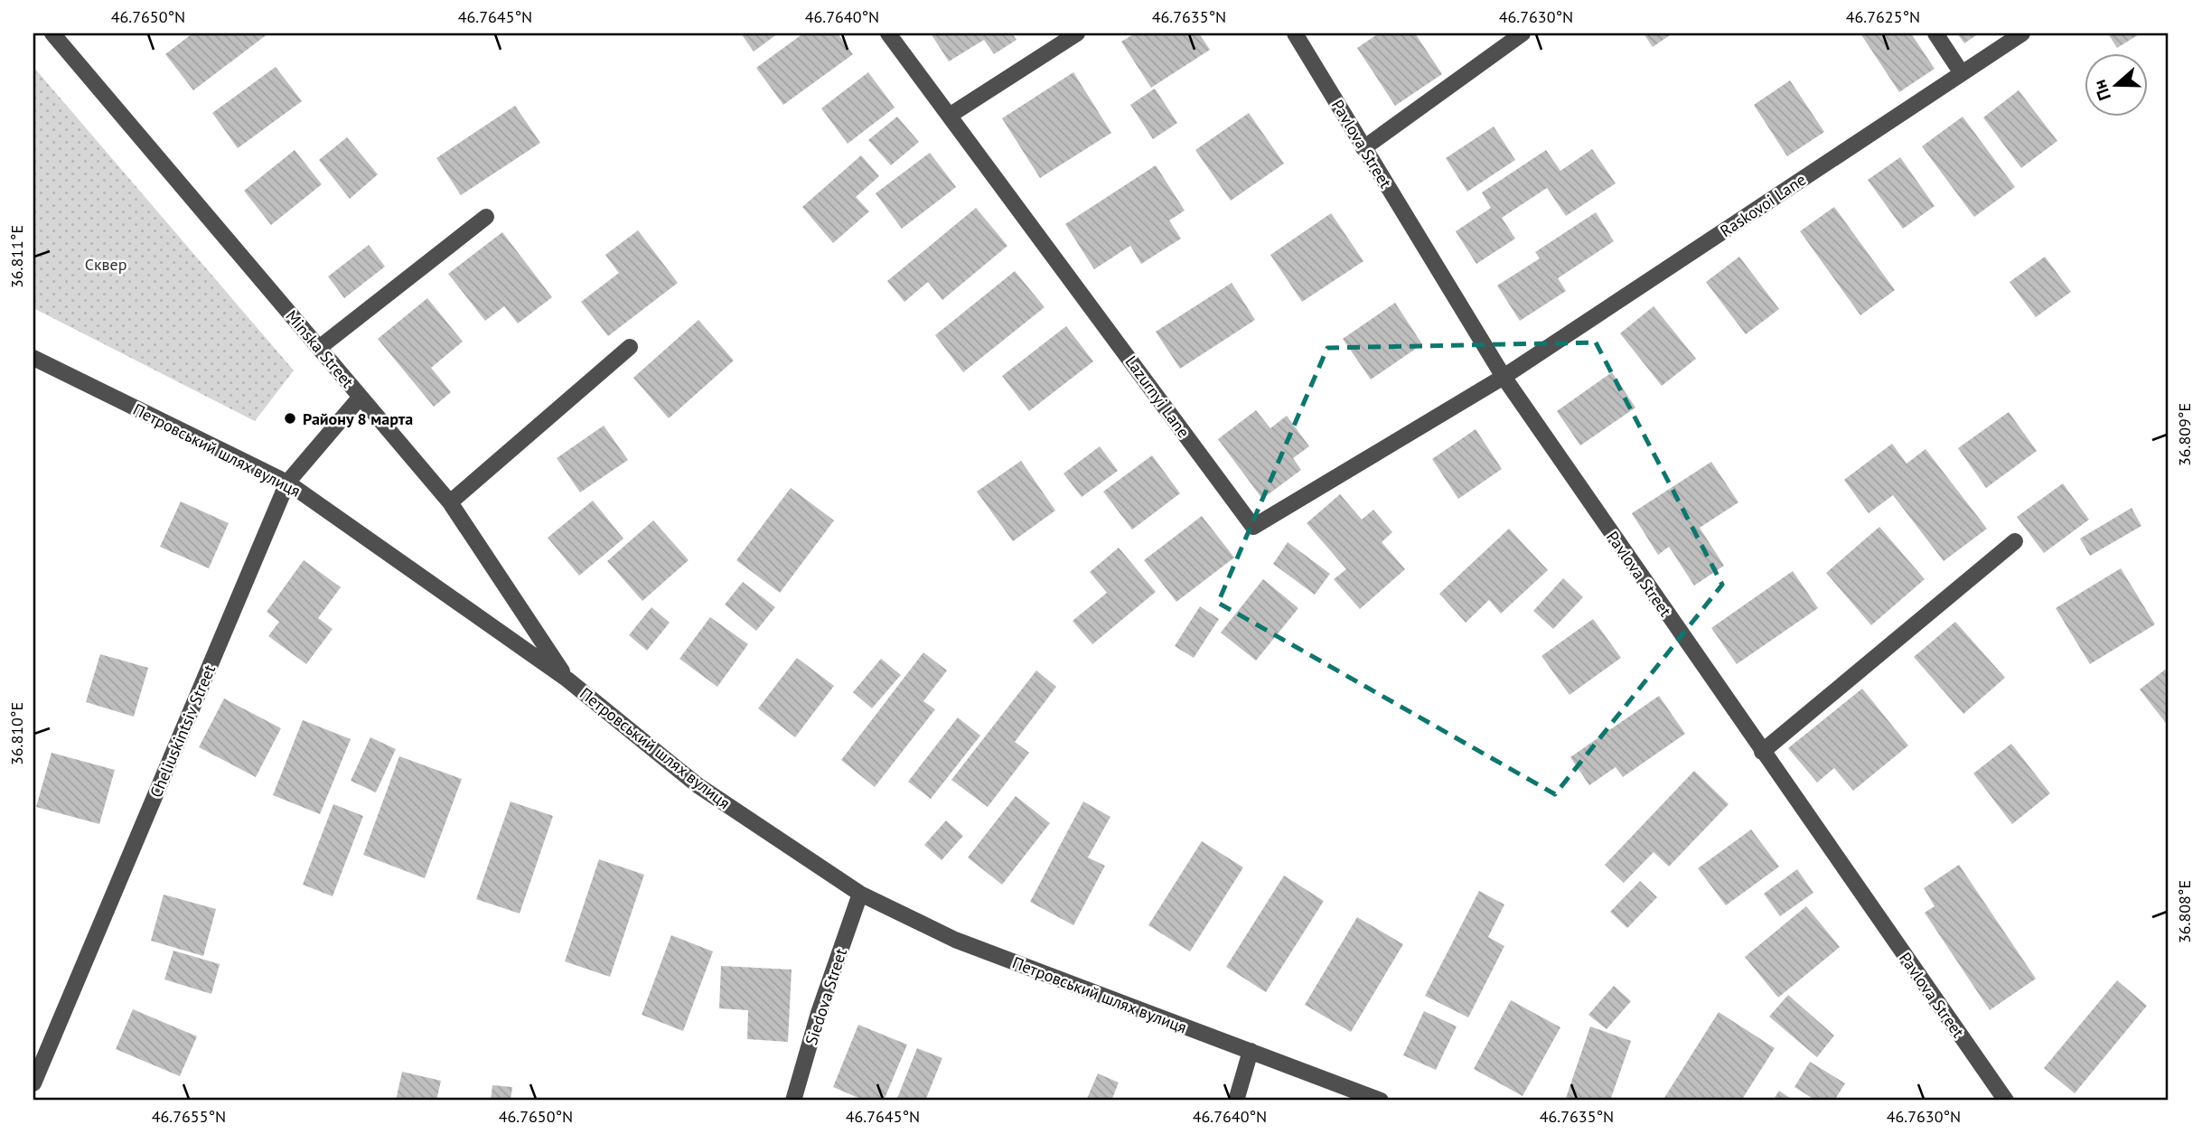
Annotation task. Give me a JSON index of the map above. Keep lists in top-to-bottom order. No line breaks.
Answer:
{"streets":{"street":["Pavlova Street","Raskovoi Lane","Minska Street","Lazurnyi Lane","Петровський шлях вулиця","Cheliuskintsiv Street","Siedova Street"]},"crossings":[["Pavlova Street","Raskovoi Lane"],["Pavlova Street","Lazurnyi Lane"],["Raskovoi Lane","Lazurnyi Lane"],["Minska Street","Петровський шлях вулиця"],["Minska Street","Cheliuskintsiv Street"],["Петровський шлях вулиця","Cheliuskintsiv Street"],["Петровський шлях вулиця","Siedova Street"]],"parks":["Сквер"],"places":["Району 8 марта"],"north":"left","coordinates":["46.7650°N","46.7645°N","46.7640°N","46.7635°N","46.7630°N","46.7625°N","36.811°E","36.809°E","36.810°E","36.808°E","46.7655°N"]}
